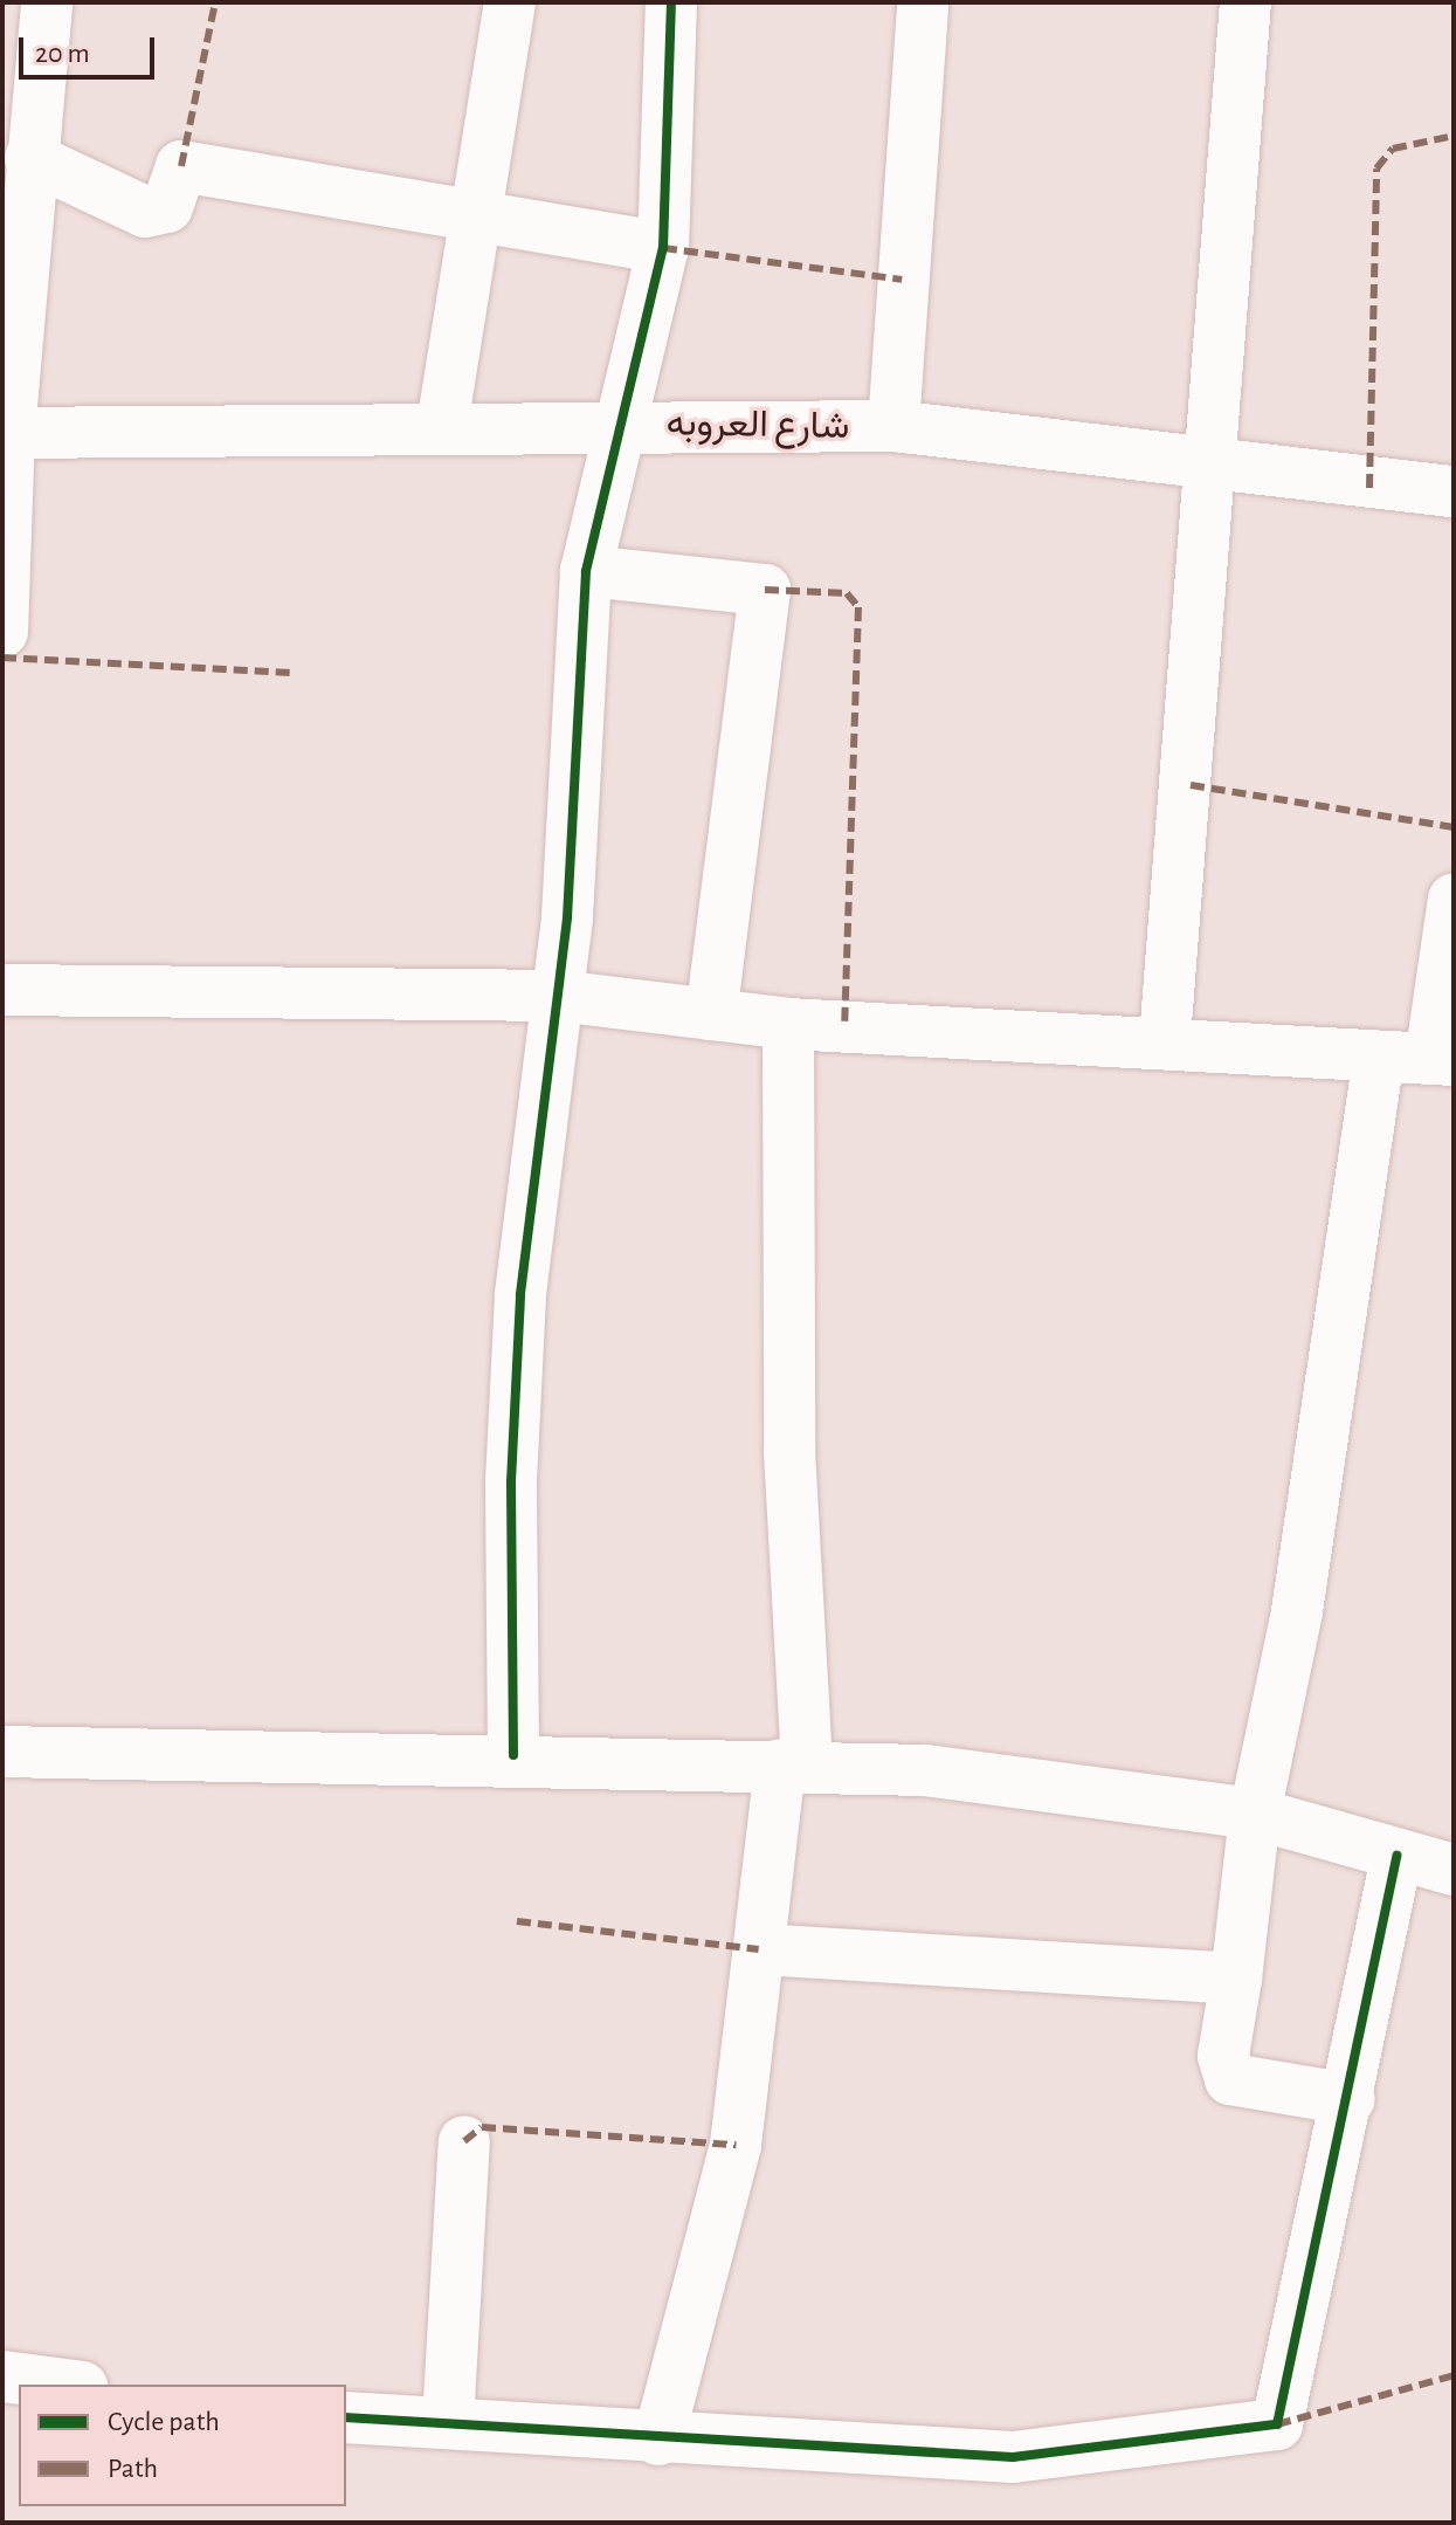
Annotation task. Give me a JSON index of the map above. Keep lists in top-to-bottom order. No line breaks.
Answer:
{"streets":{"street":["شارع العروبه"]},"legend":["Cycle path","Path"],"scale_bar":"20 m"}
